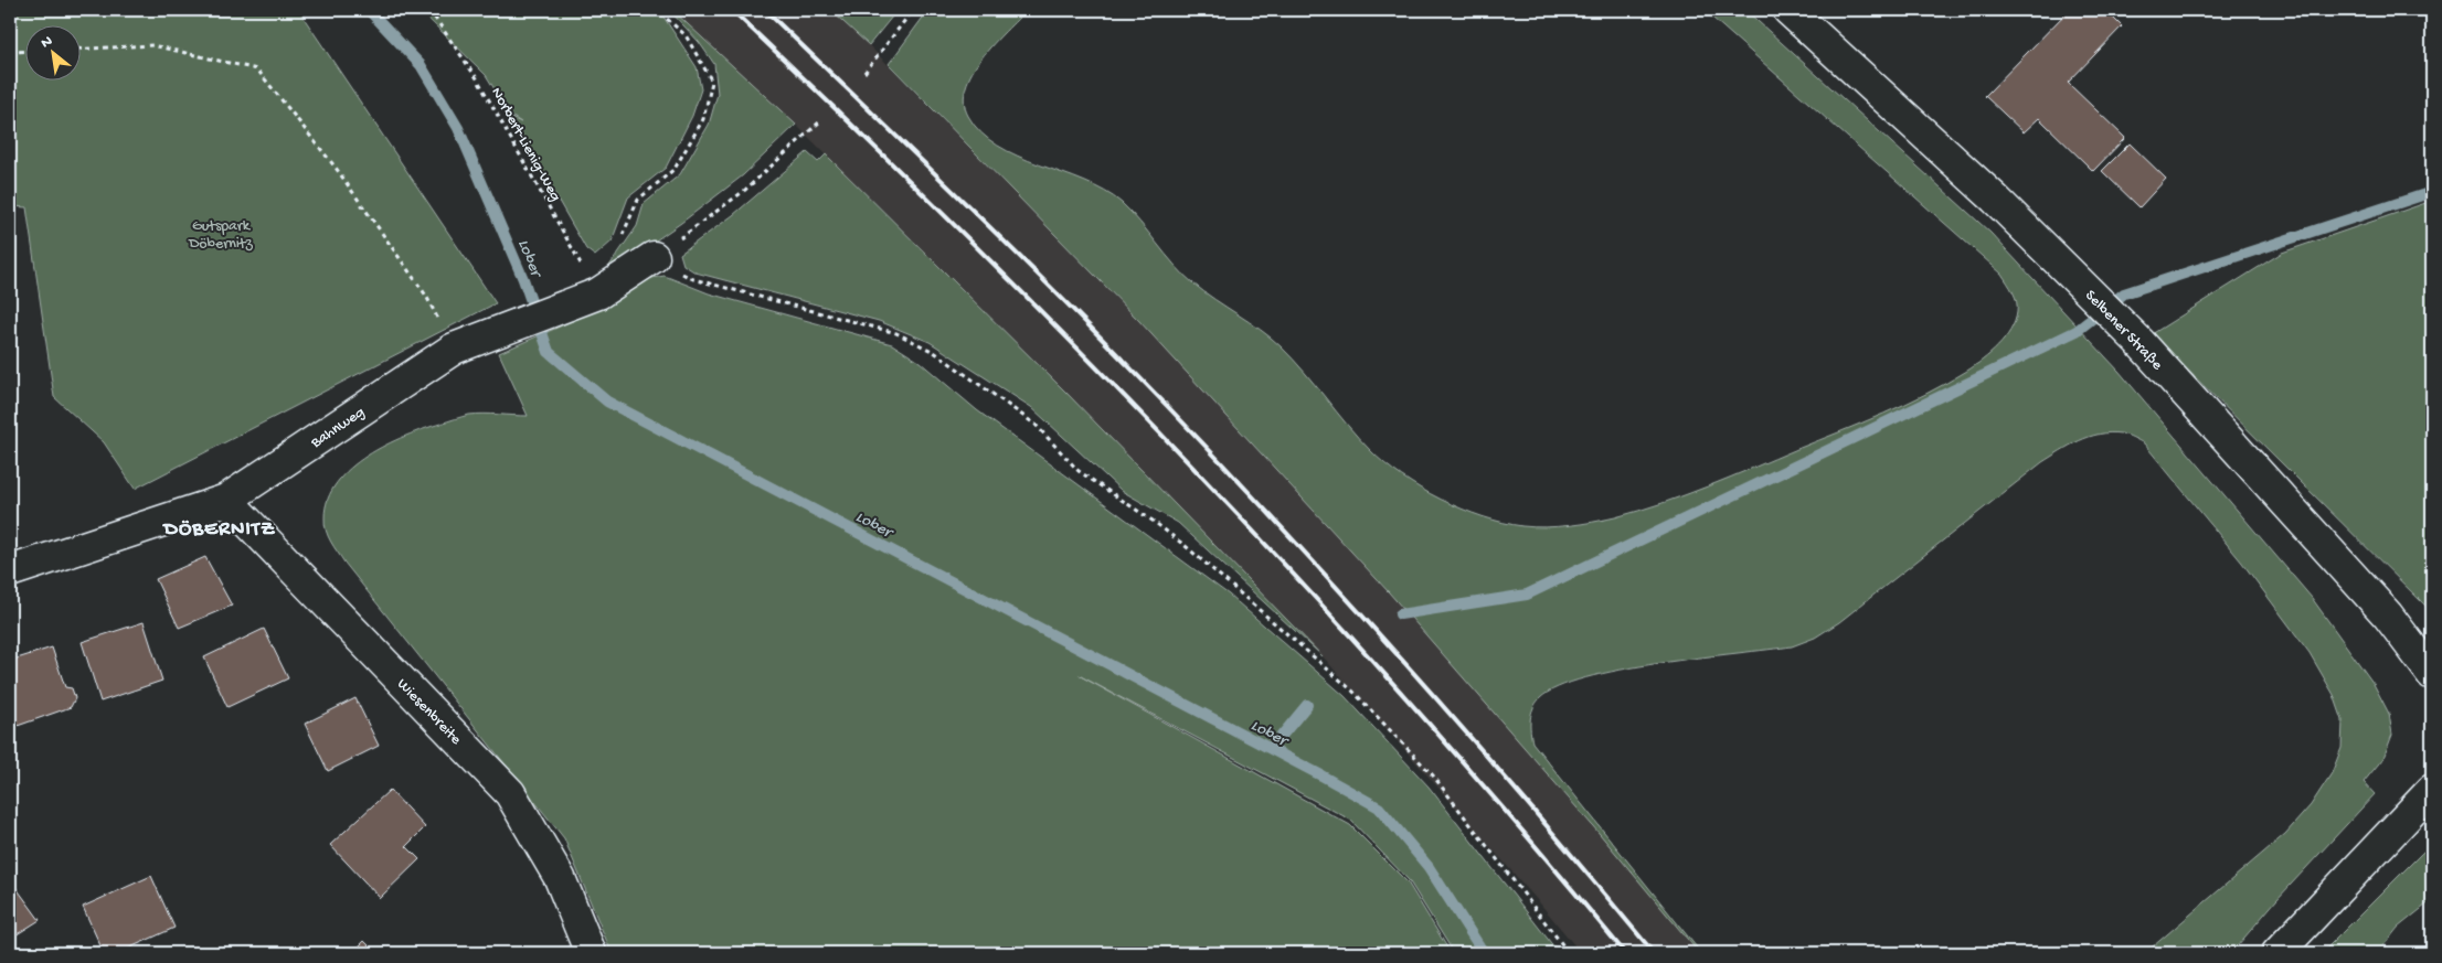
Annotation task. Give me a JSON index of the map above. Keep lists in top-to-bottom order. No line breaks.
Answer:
{"streets":{"street":["Selbener Straße","Bahnweg","Wiesenbreite"],"path":["Norbert-Lienig-Weg"]},"crossings":[["Norbert-Lienig-Weg","Bahnweg"],["Bahnweg","Wiesenbreite"]],"districts":["DÖBERNITZ"],"water":["Lober"],"parks":["Gutspark Döbernitz"],"north":"top left"}
